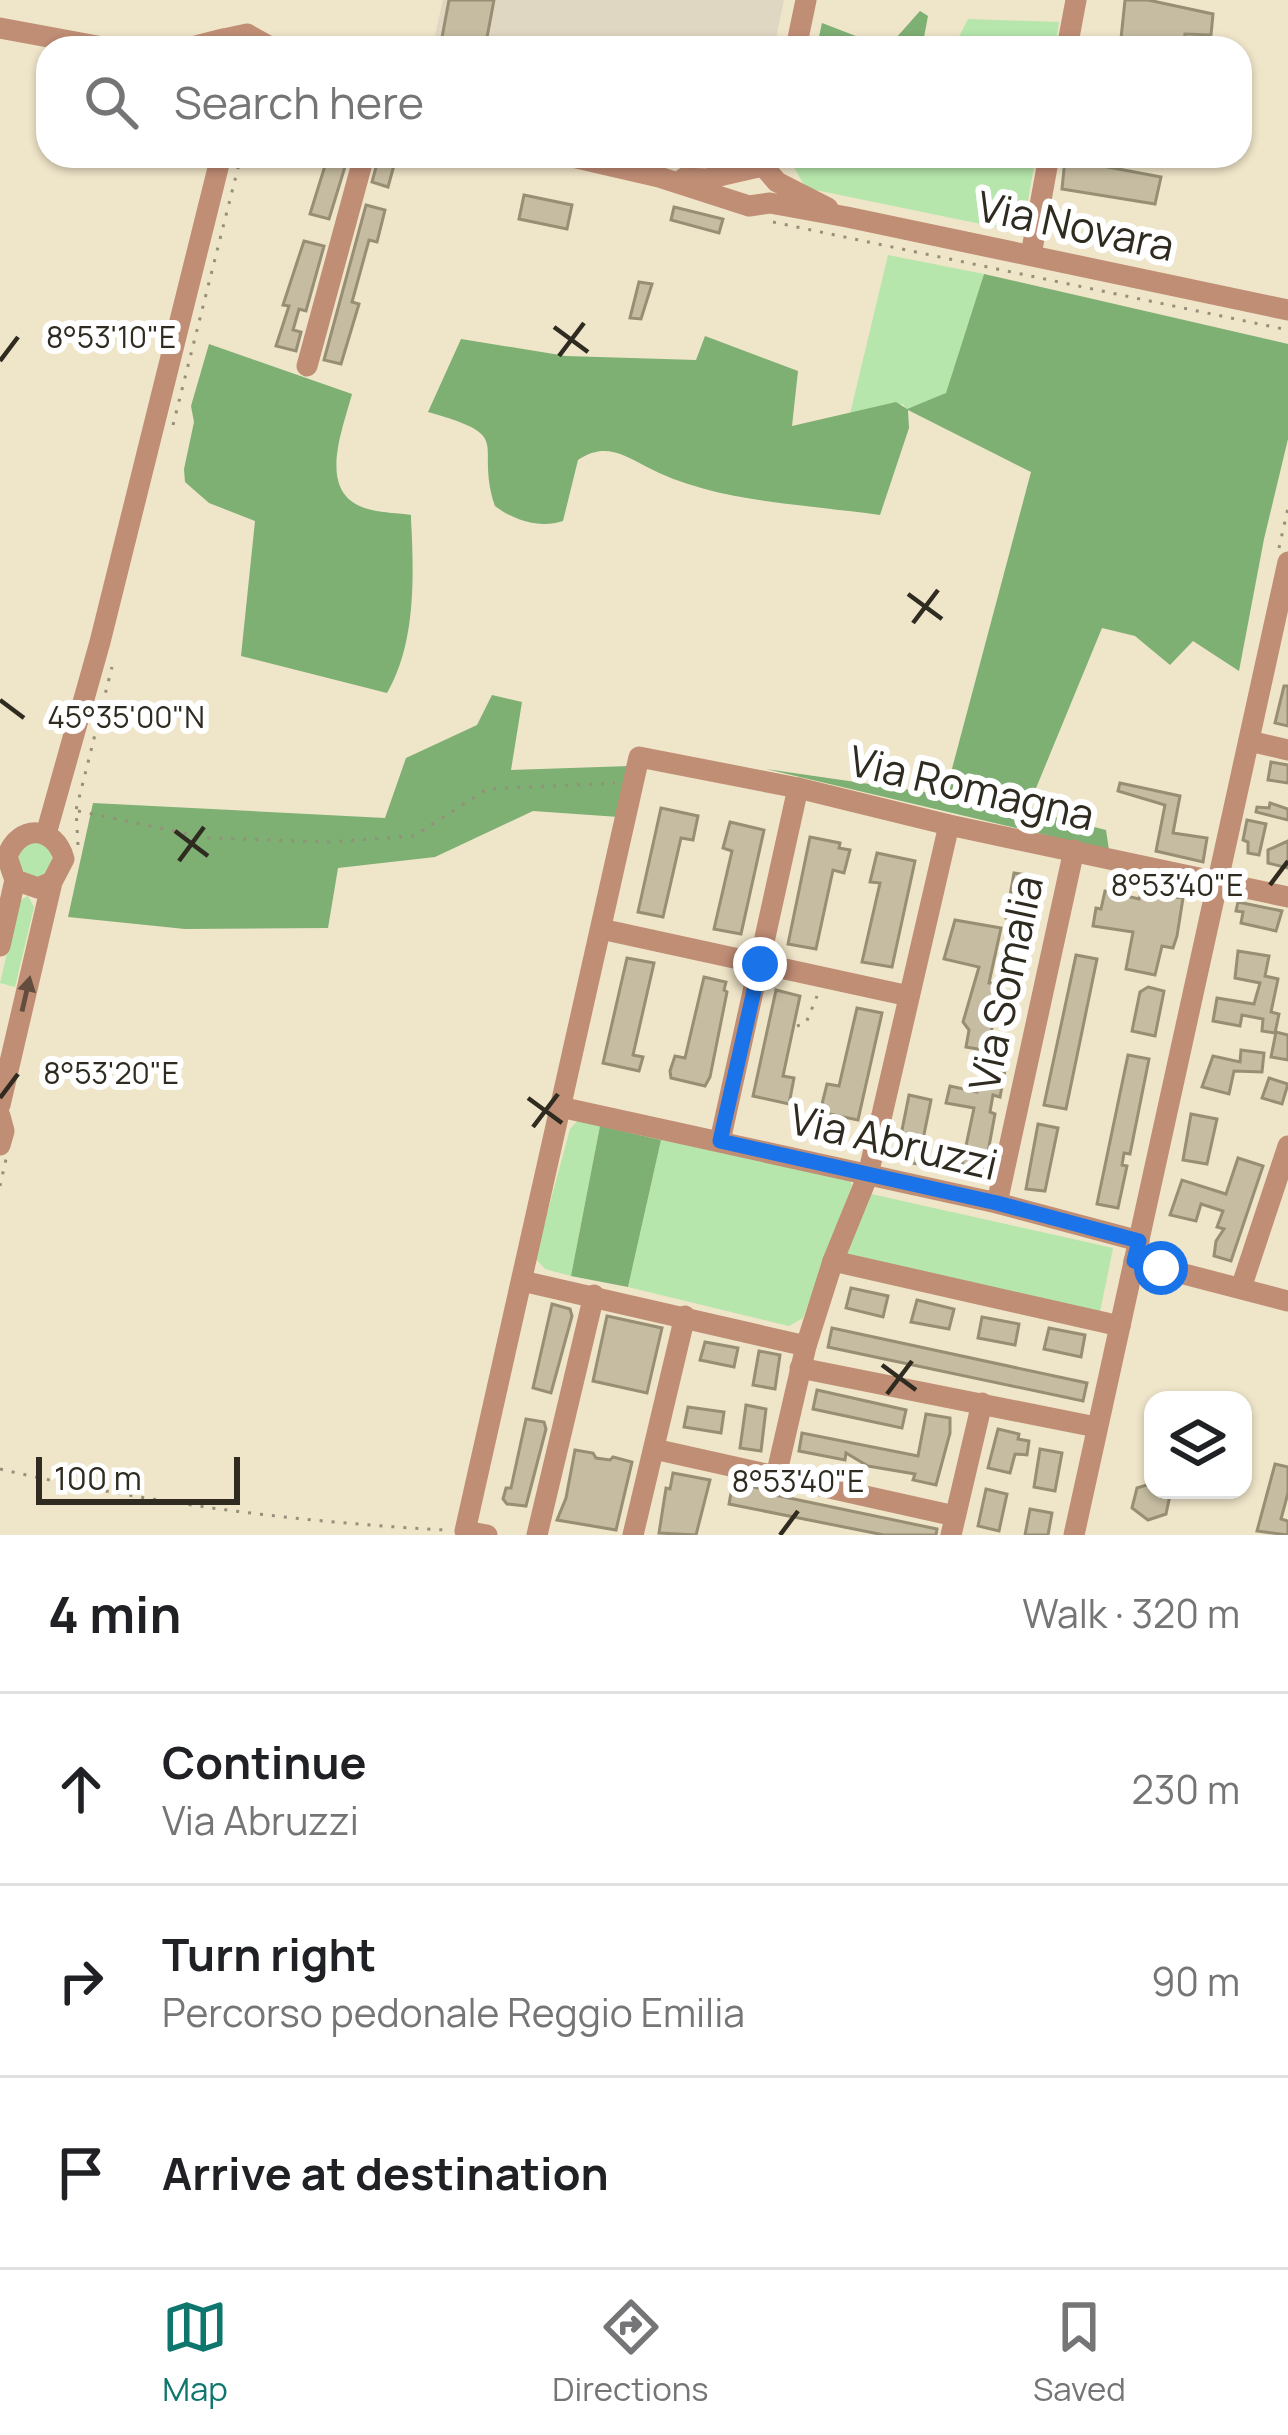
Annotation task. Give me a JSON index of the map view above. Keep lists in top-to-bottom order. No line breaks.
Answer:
{"streets":{"street":["Via Novara","Via Romagna","Via Somalia","Via Abruzzi"]},"crossings":[["Via Romagna","Via Somalia"],["Via Somalia","Via Abruzzi"]],"scale_bar":"100 m","page":{"search":"Search here","scale":"100 m","heading":["4 min","Walk · 320 m"],"list":[["Continue","Via Abruzzi","230 m"],["Turn right","Percorso pedonale Reggio Emilia","90 m"],"Arrive at destination"],"nav":["Map","Directions","Saved"]},"coordinates":["8°53'10\"E","45°35'00\"N","8°53'40\"E","8°53'20\"E"]}
